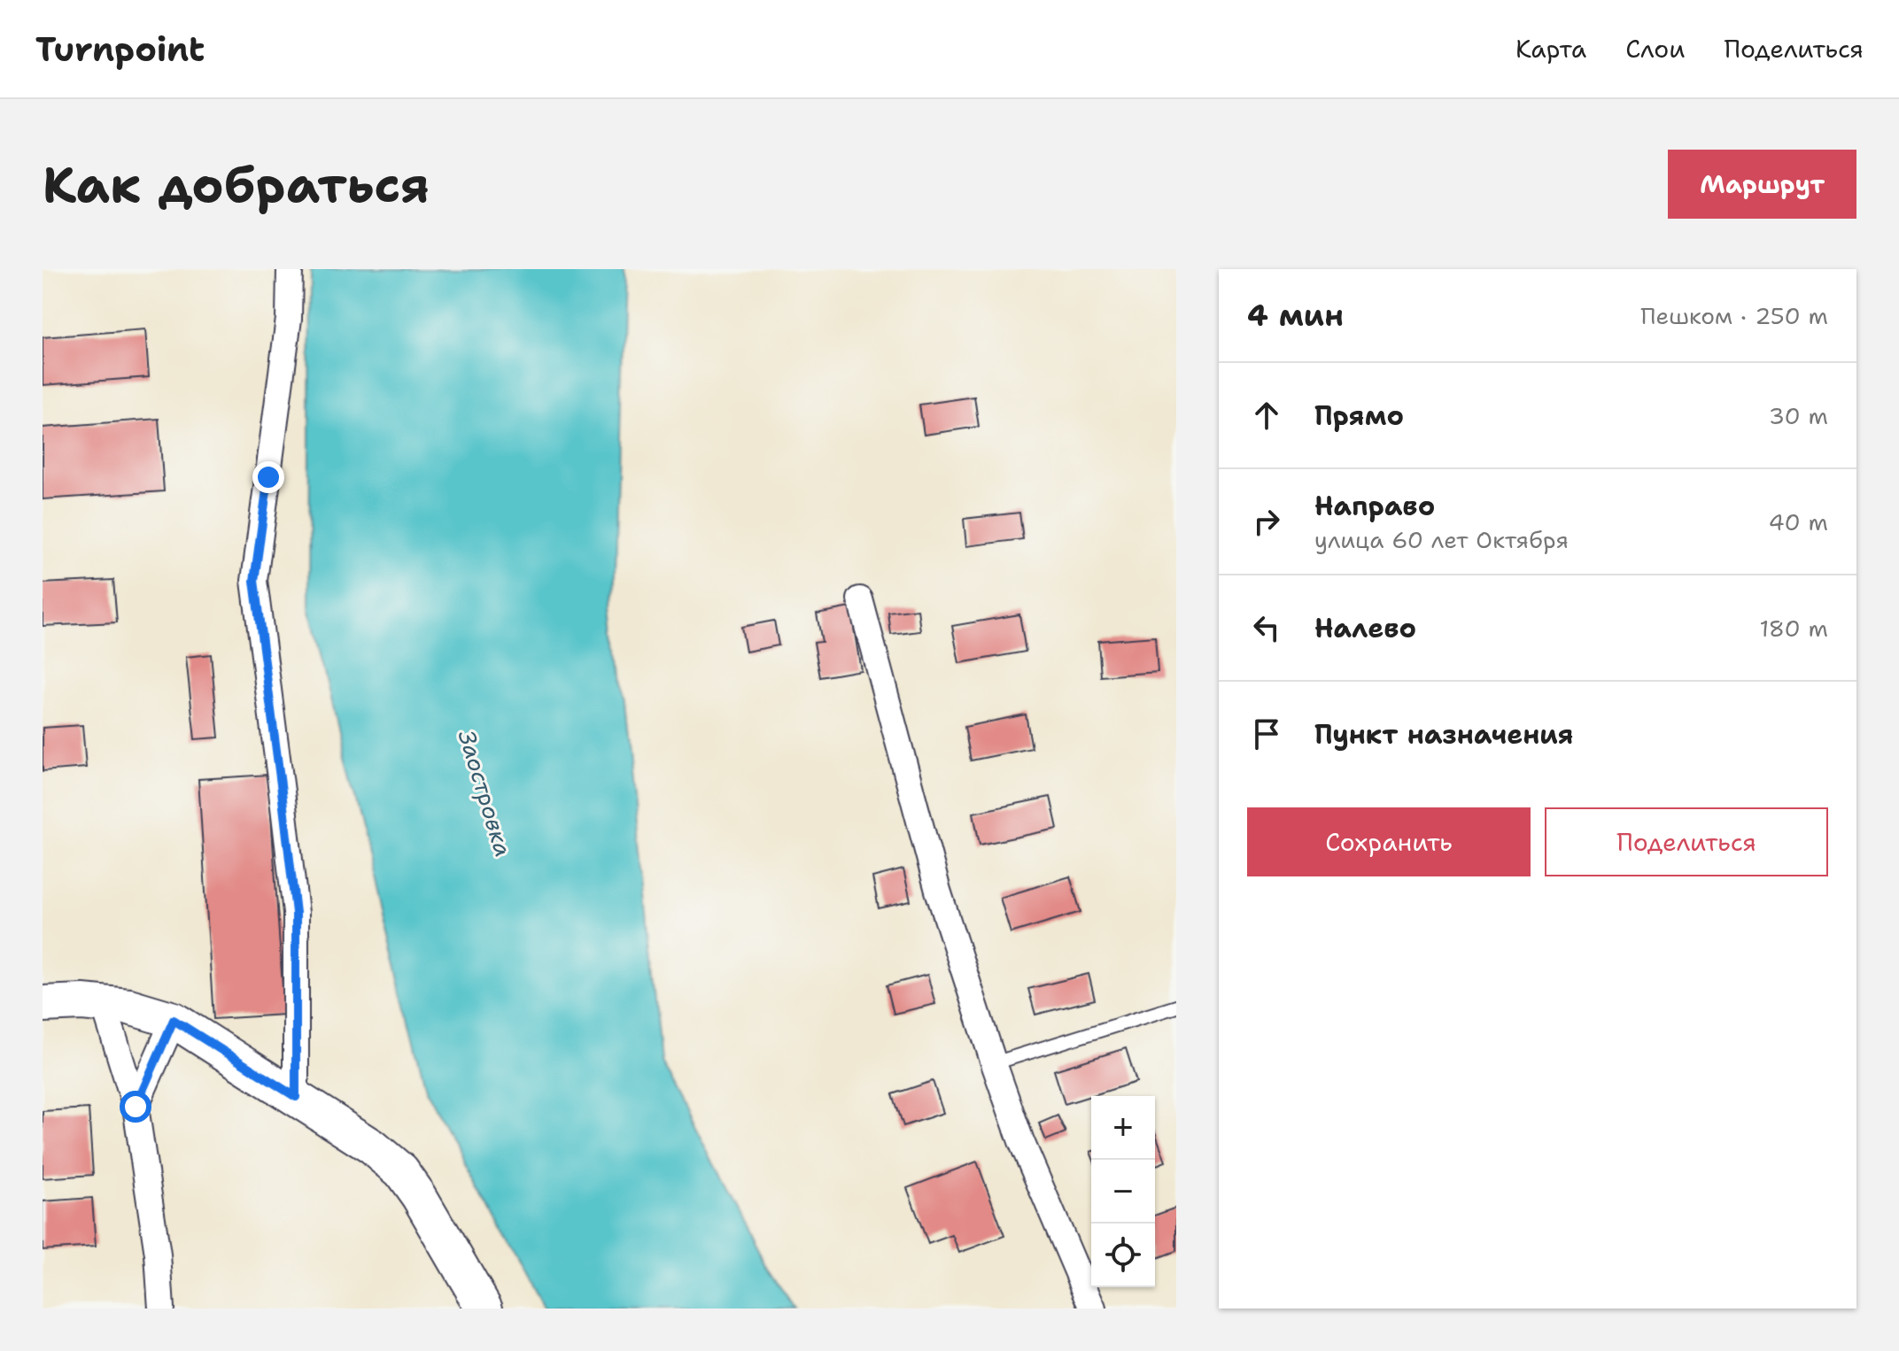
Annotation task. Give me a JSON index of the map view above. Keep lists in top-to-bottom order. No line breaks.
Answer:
{"water":["Заостровка"],"page":{"header":"Turnpoint","nav":["Карта","Слои","Поделиться"],"buttons":["Маршрут",["Сохранить","Поделиться"]],"title":"Как добраться","heading":["4 мин","Пешком · 250 m"],"list":[["Прямо","30 m"],["Направо","улица 60 лет Октября","40 m"],["Налево","180 m"],"Пункт назначения"],"map_buttons":["+","−"]}}
